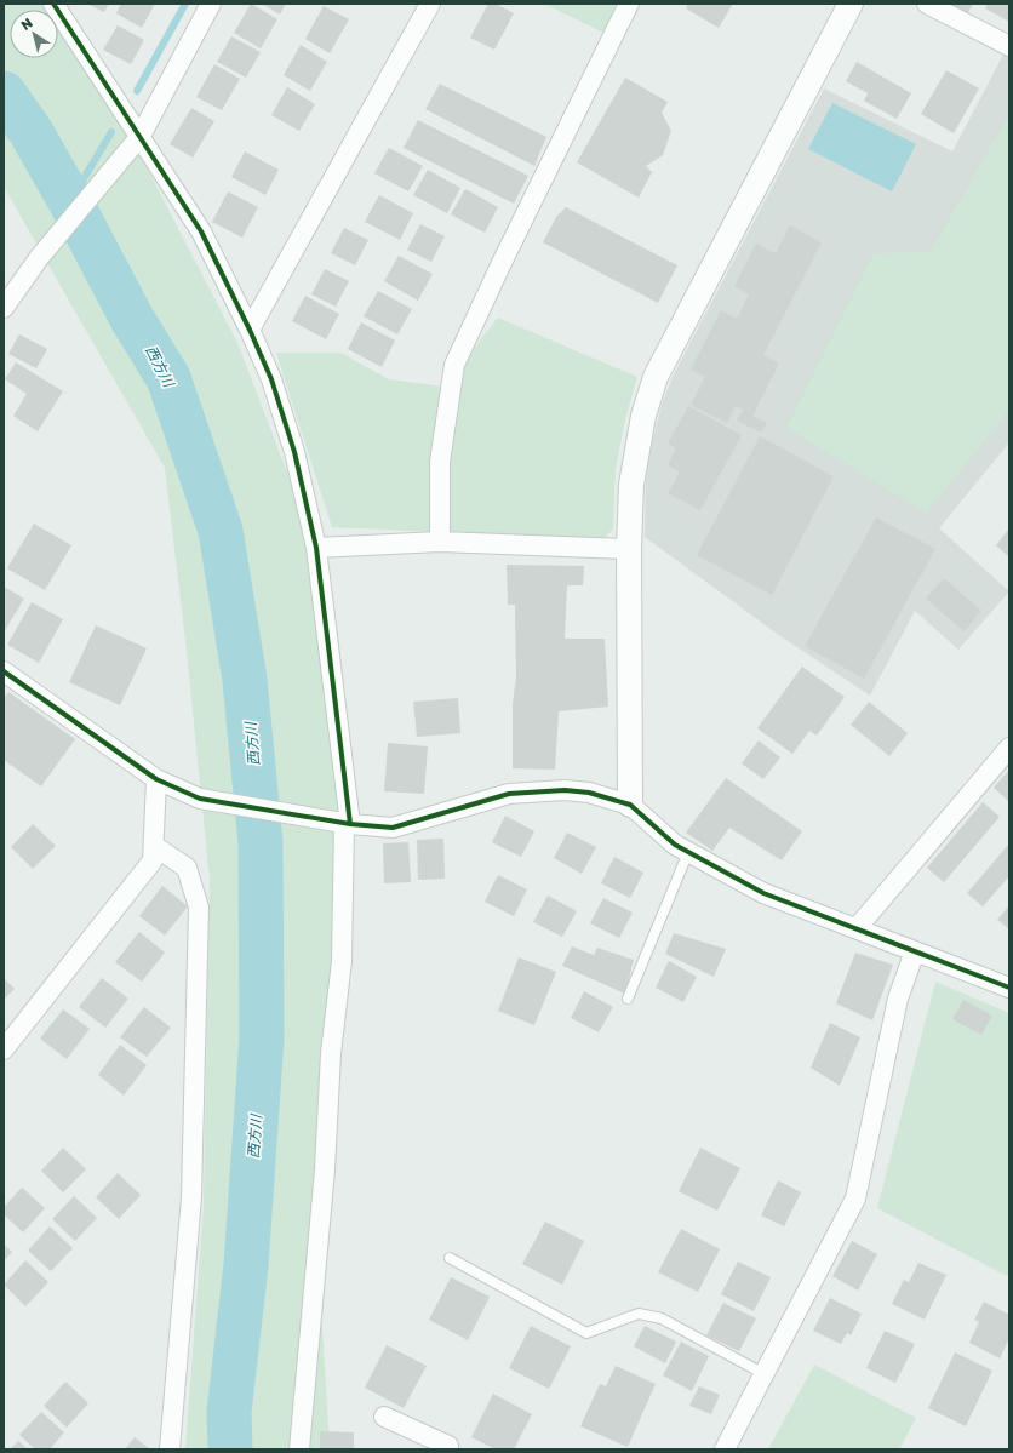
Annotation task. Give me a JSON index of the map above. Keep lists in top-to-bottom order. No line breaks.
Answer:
{"water":["西方川"],"north":"top left"}
